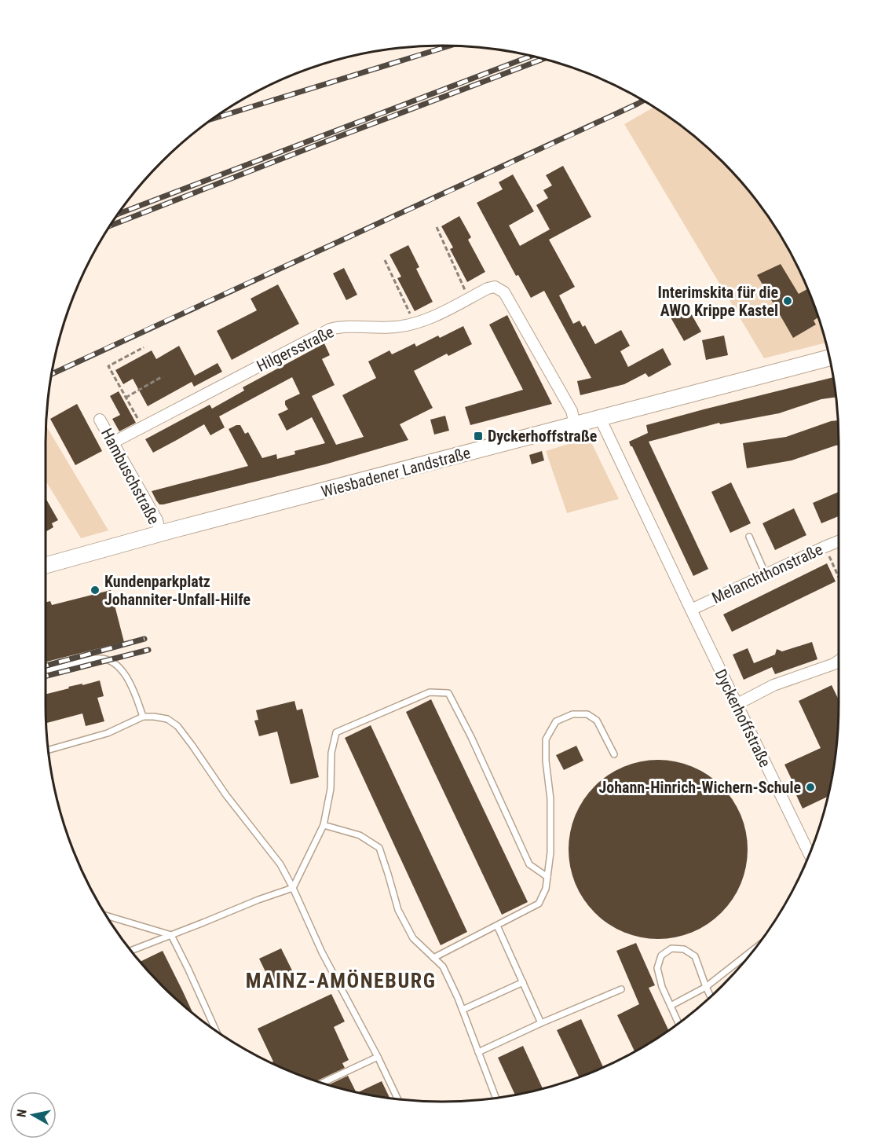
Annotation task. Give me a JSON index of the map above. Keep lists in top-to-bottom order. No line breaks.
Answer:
{"streets":{"main road":["Wiesbadener Landstraße"],"street":["Hilgersstraße","Hambuschstraße","Melanchthonstraße","Dyckerhoffstraße"]},"crossings":[["Hilgersstraße","Wiesbadener Landstraße"],["Hilgersstraße","Hambuschstraße"],["Wiesbadener Landstraße","Hambuschstraße"],["Wiesbadener Landstraße","Dyckerhoffstraße"],["Melanchthonstraße","Dyckerhoffstraße"]],"districts":["MAINZ-AMÖNEBURG"],"places":{"other":["Interimskita für die AWO Krippe Kastel","Kundenparkplatz Johanniter-Unfall-Hilfe","Johann-Hinrich-Wichern-Schule"],"transit":["Dyckerhoffstraße"]},"north":"left"}
